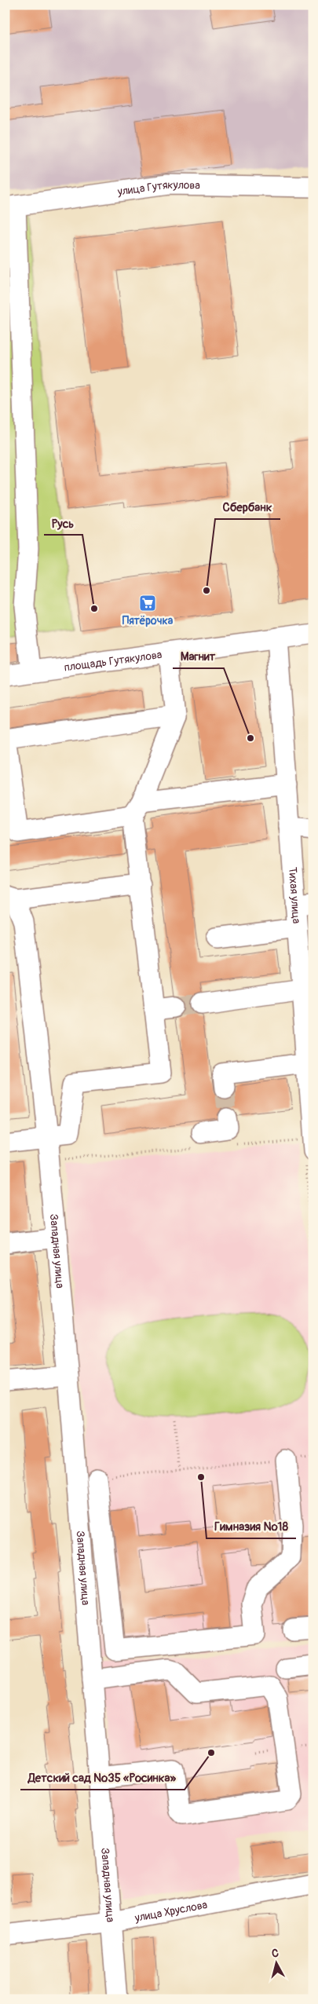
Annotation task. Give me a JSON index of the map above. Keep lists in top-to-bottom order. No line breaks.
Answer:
{"streets":{"street":["улица Гутякулова","площадь Гутякулова","Тихая улица","Западная улица","улица Хруслова"]},"crossings":[["площадь Гутякулова","Тихая улица"],["Западная улица","улица Хруслова"]],"places":{"other":["Сбербанк","Русь","Магнит","Гимназия №18","Детский сад №35 «Росинка»"],"supermarket":["Пятёрочка"]},"north":"top"}
